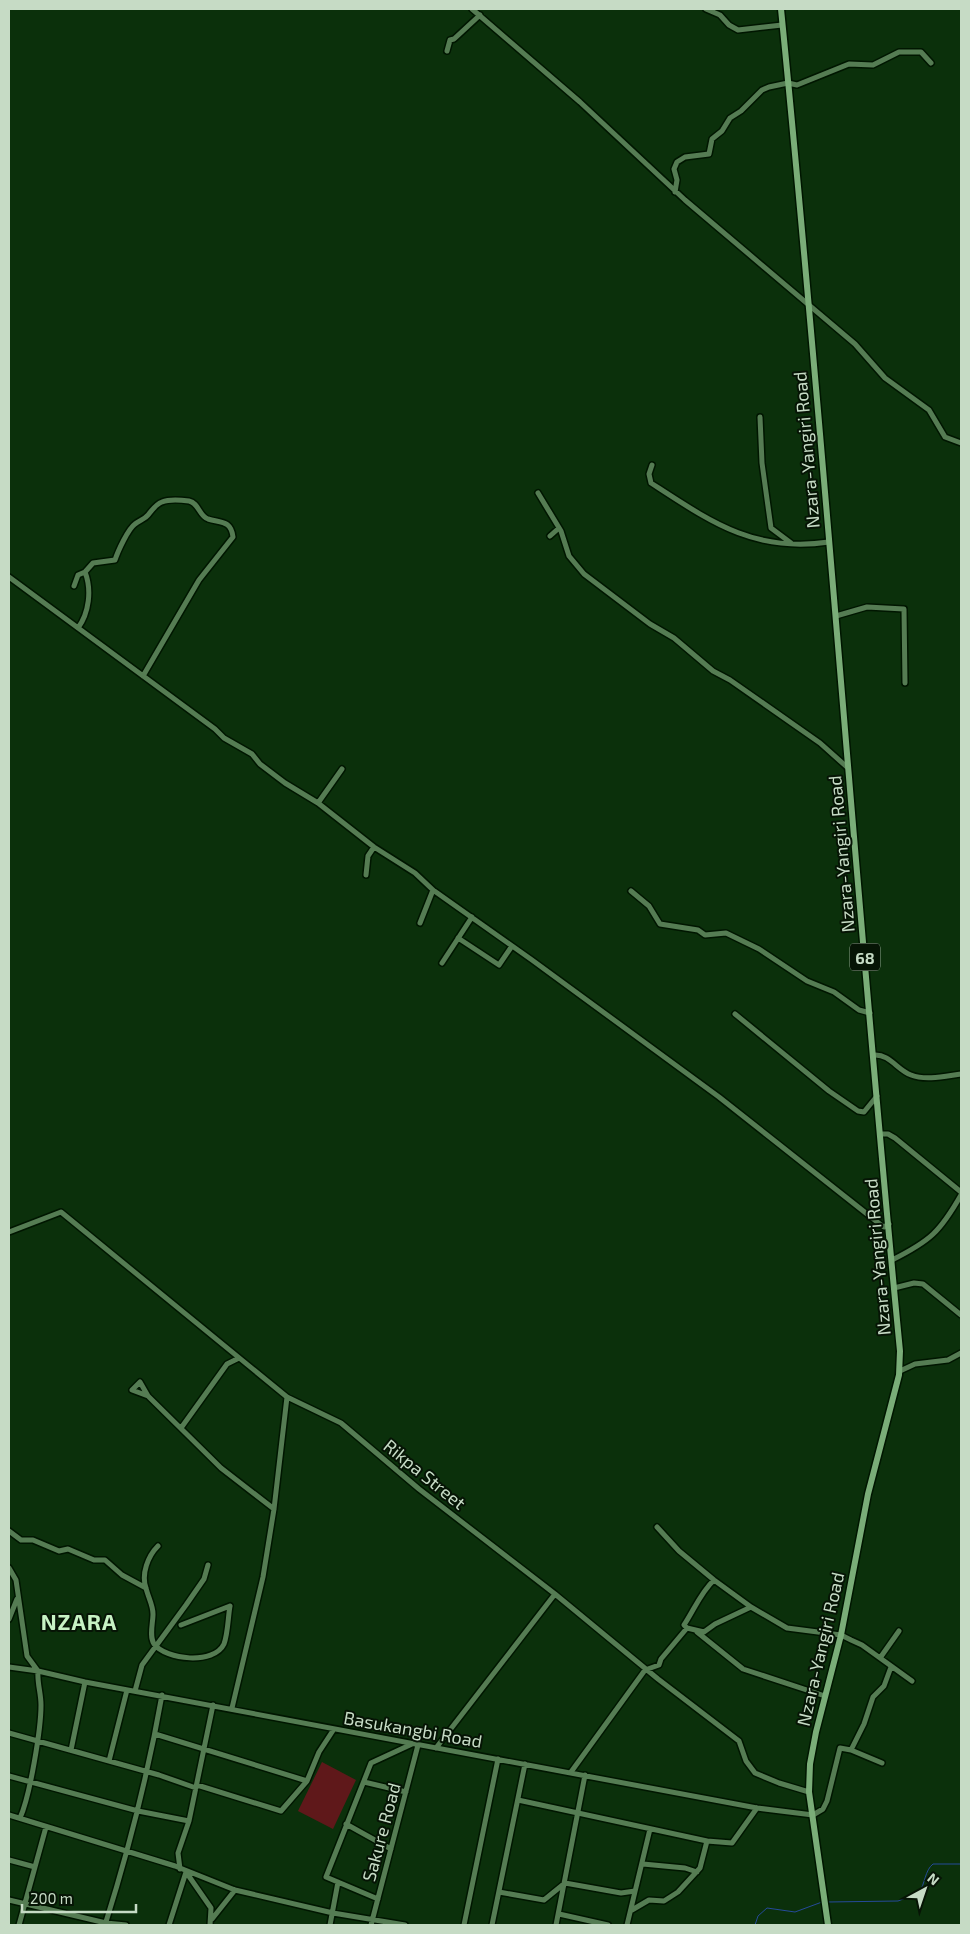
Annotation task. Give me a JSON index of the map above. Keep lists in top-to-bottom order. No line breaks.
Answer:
{"streets":{"main road":["Nzara-Yangiri Road","68"],"street":["Rikpa Street","Basukangbi Road","Sakure Road"]},"crossings":[["Nzara-Yangiri Road","Rikpa Street"],["Nzara-Yangiri Road","Basukangbi Road"],["Basukangbi Road","Sakure Road"]],"districts":["NZARA"],"scale_bar":"200 m","north":"top right"}
